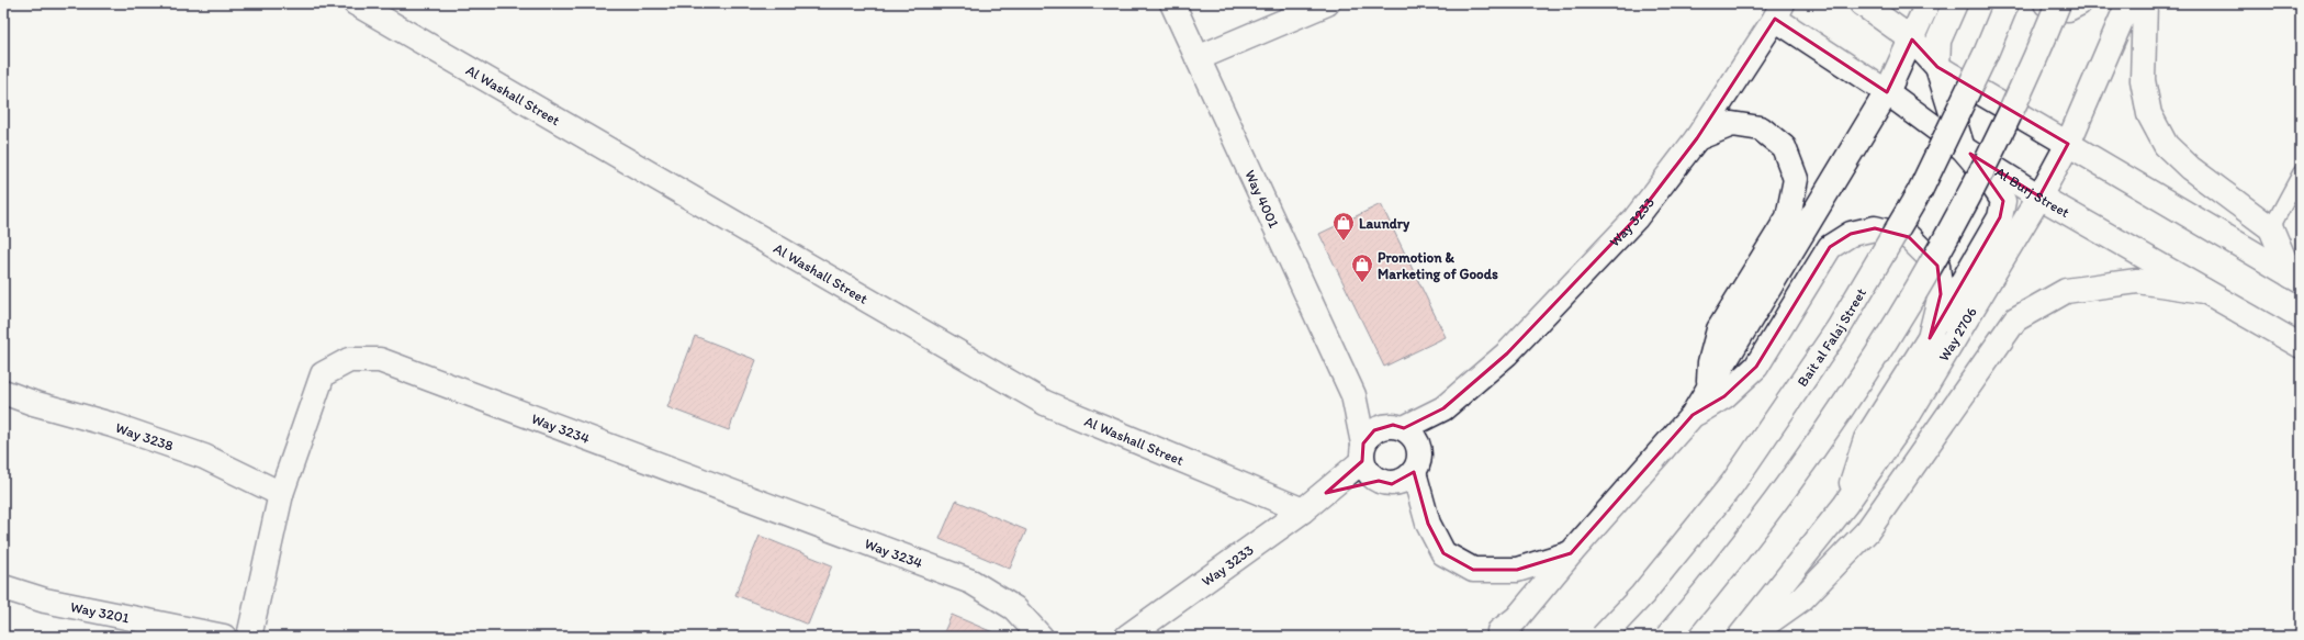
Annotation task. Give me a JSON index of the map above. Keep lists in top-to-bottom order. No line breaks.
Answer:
{"streets":{"main road":["Al Washall Street","Al Burj Street","Way 4001","Way 3233","Way 2706","Bait al Falaj Street","Way 3234","Way 3238","Way 3201"]},"crossings":[["Al Washall Street","Way 3233"],["Al Burj Street","Way 3233"],["Al Burj Street","Way 2706"],["Way 4001","Way 3233"],["Way 3234","Way 3238"]],"places":{"shop":["Laundry","Promotion & Marketing of Goods"]}}
